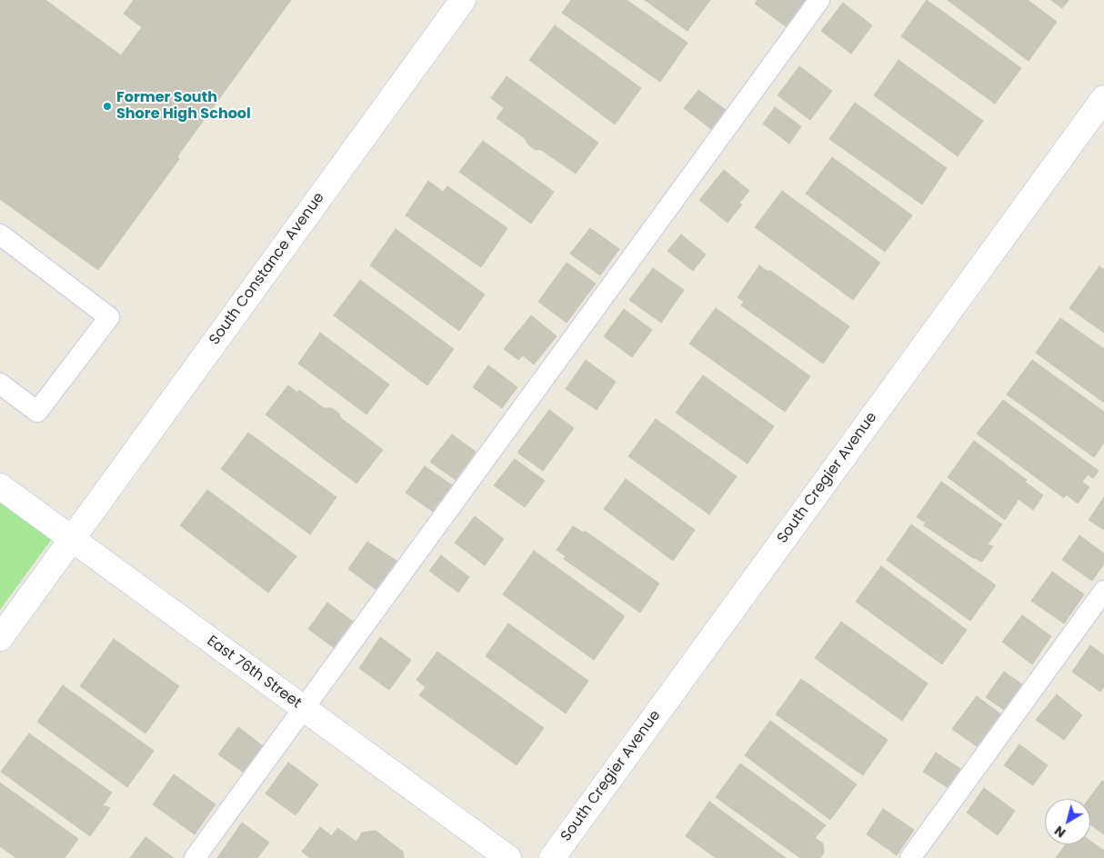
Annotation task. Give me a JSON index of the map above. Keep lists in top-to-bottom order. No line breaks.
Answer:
{"streets":{"street":["South Constance Avenue","South Cregier Avenue","East 76th Street"]},"crossings":[["South Constance Avenue","East 76th Street"]],"places":["Former South Shore High School"],"north":"bottom left"}
